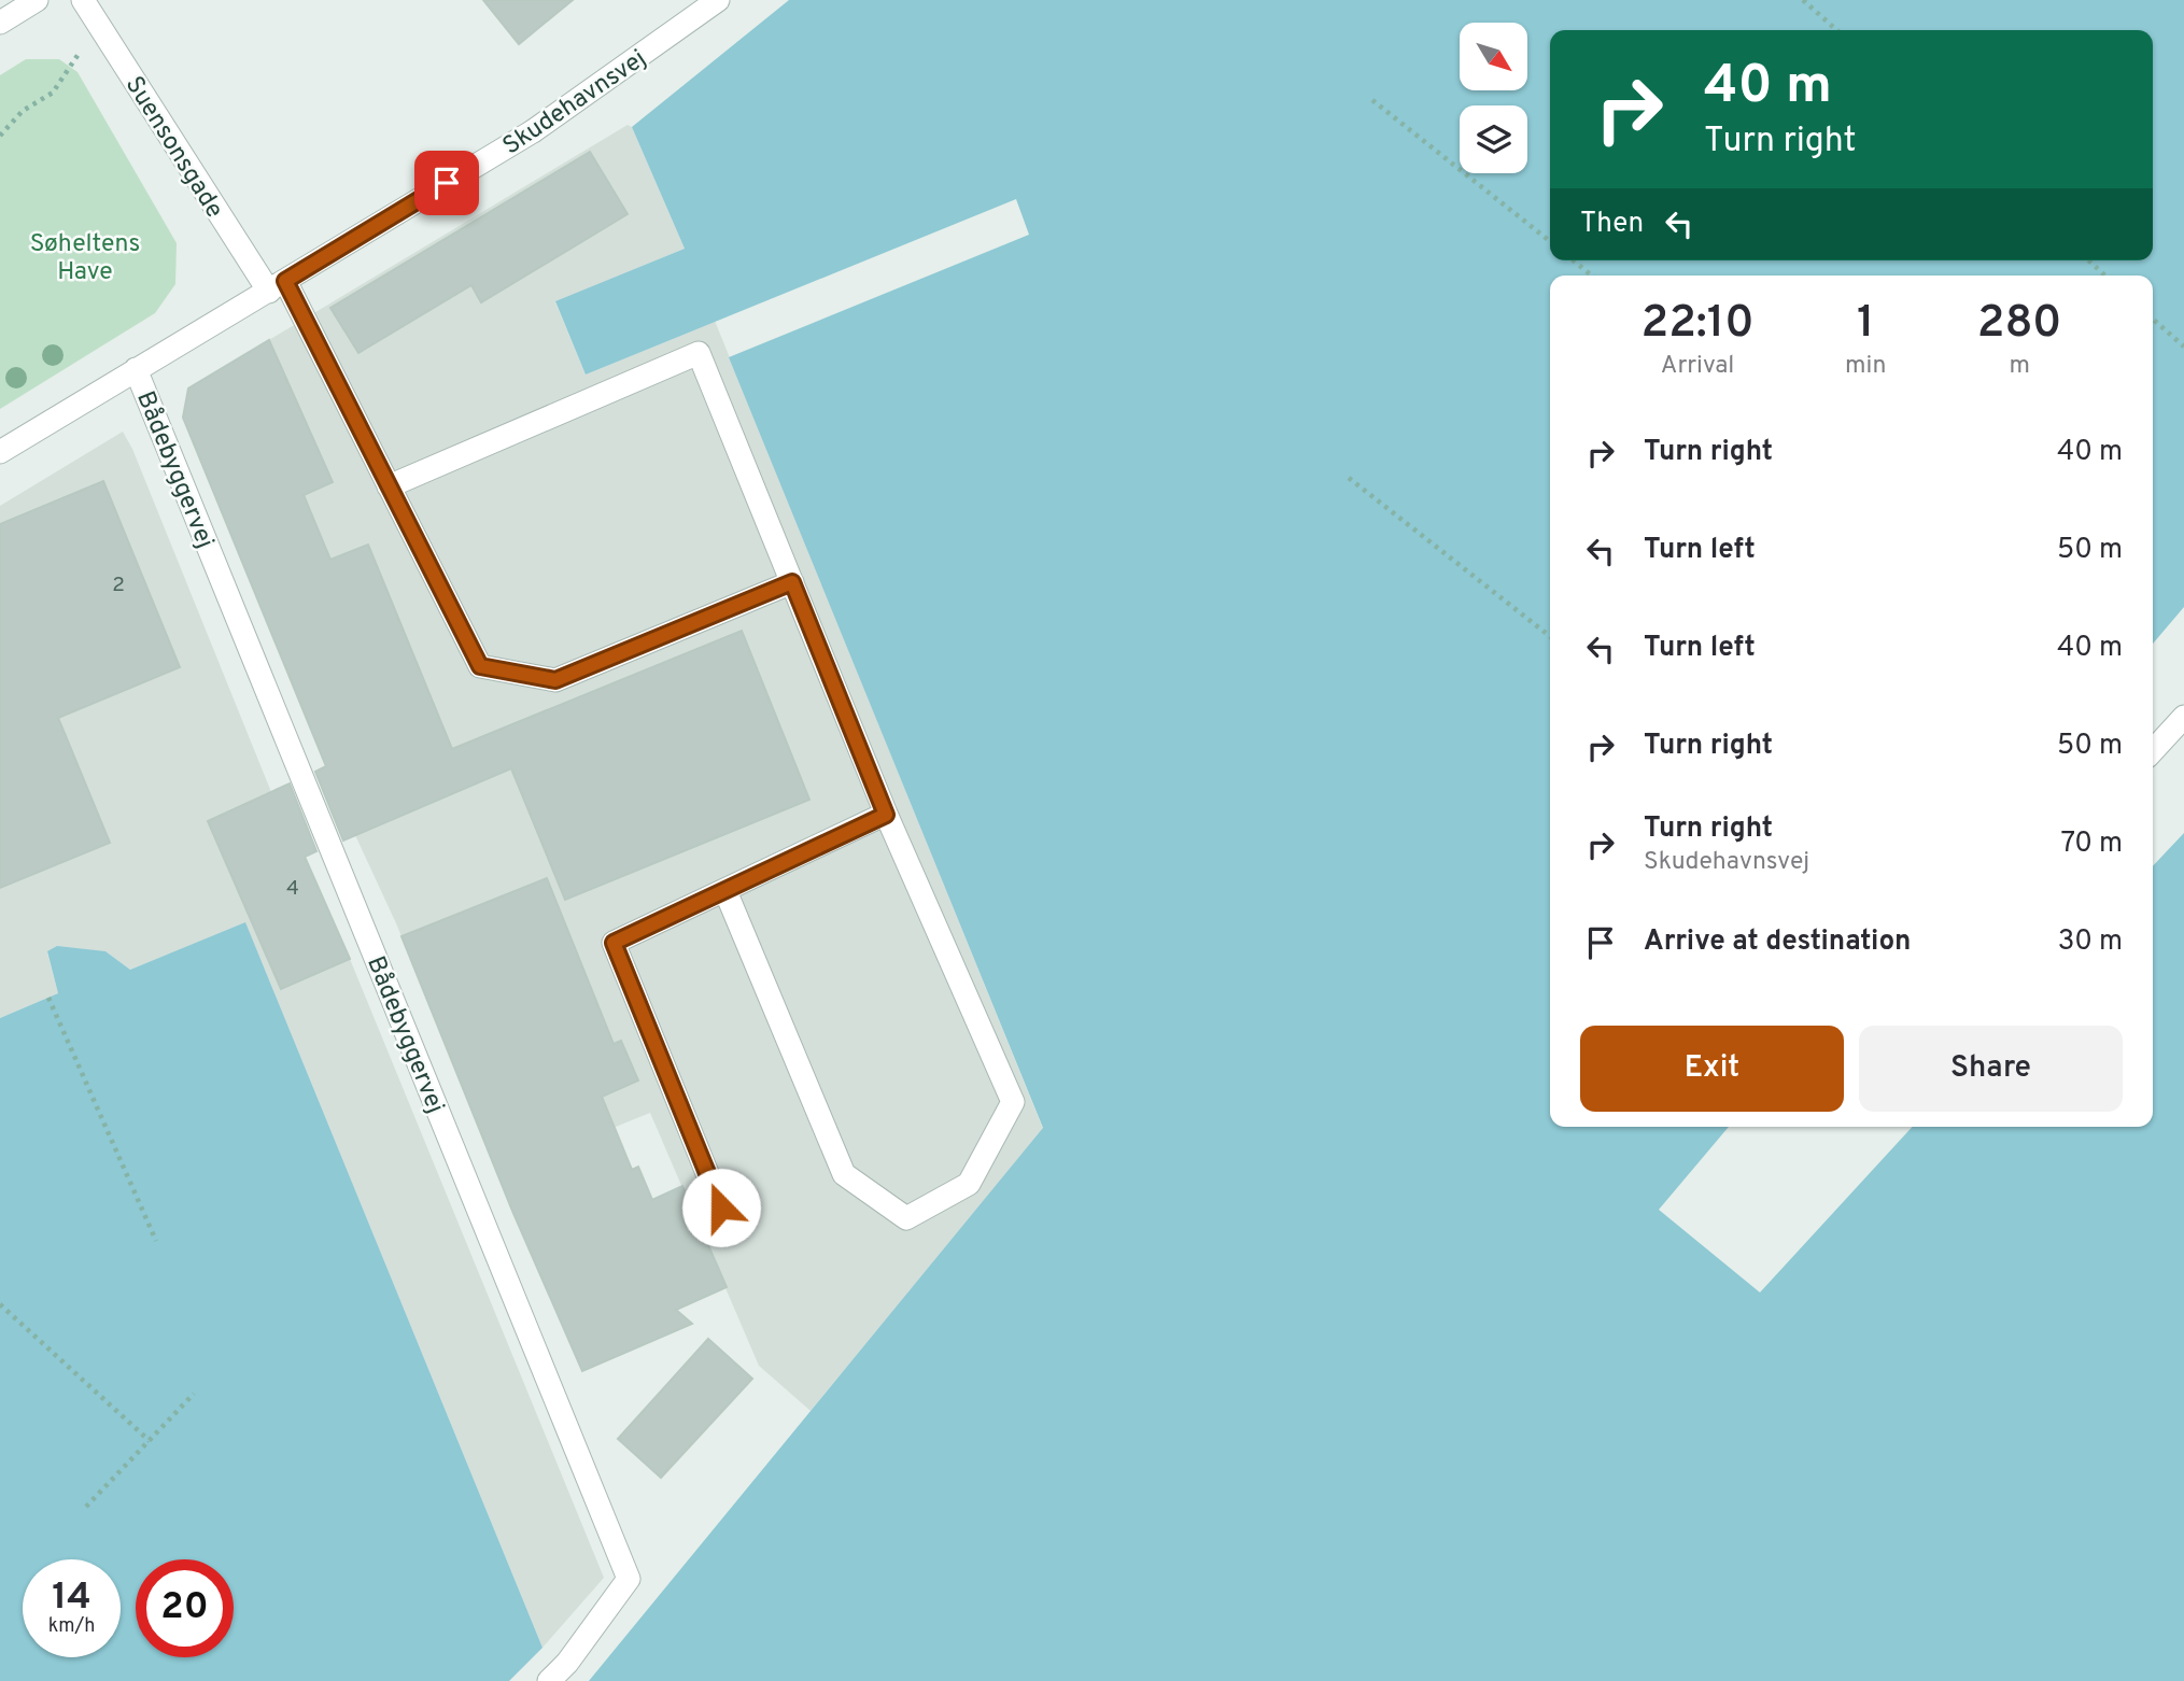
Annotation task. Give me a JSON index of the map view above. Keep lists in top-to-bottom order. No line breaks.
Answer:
{"streets":{"street":["Skudehavnsvej","Suensonsgade","Bådebyggervej"]},"crossings":[["Skudehavnsvej","Suensonsgade"],["Skudehavnsvej","Bådebyggervej"]],"parks":["Søheltens Have"],"house_numbers":["2","4"],"north":"bottom right","page":{"turn":["40 m","Turn right"],"then":"Then","eta":["22:10","Arrival","1","min","280","m"],"list":[{"name":"Turn right","value":"40 m"},{"name":"Turn left","value":"50 m"},{"name":"Turn left","value":"40 m"},{"name":"Turn right","value":"50 m"},{"name":"Turn right","note":"Skudehavnsvej","value":"70 m"},{"name":"Arrive at destination","value":"30 m"}],"buttons":["Exit","Share"],"speed":"14 km/h","limit":"20"}}
